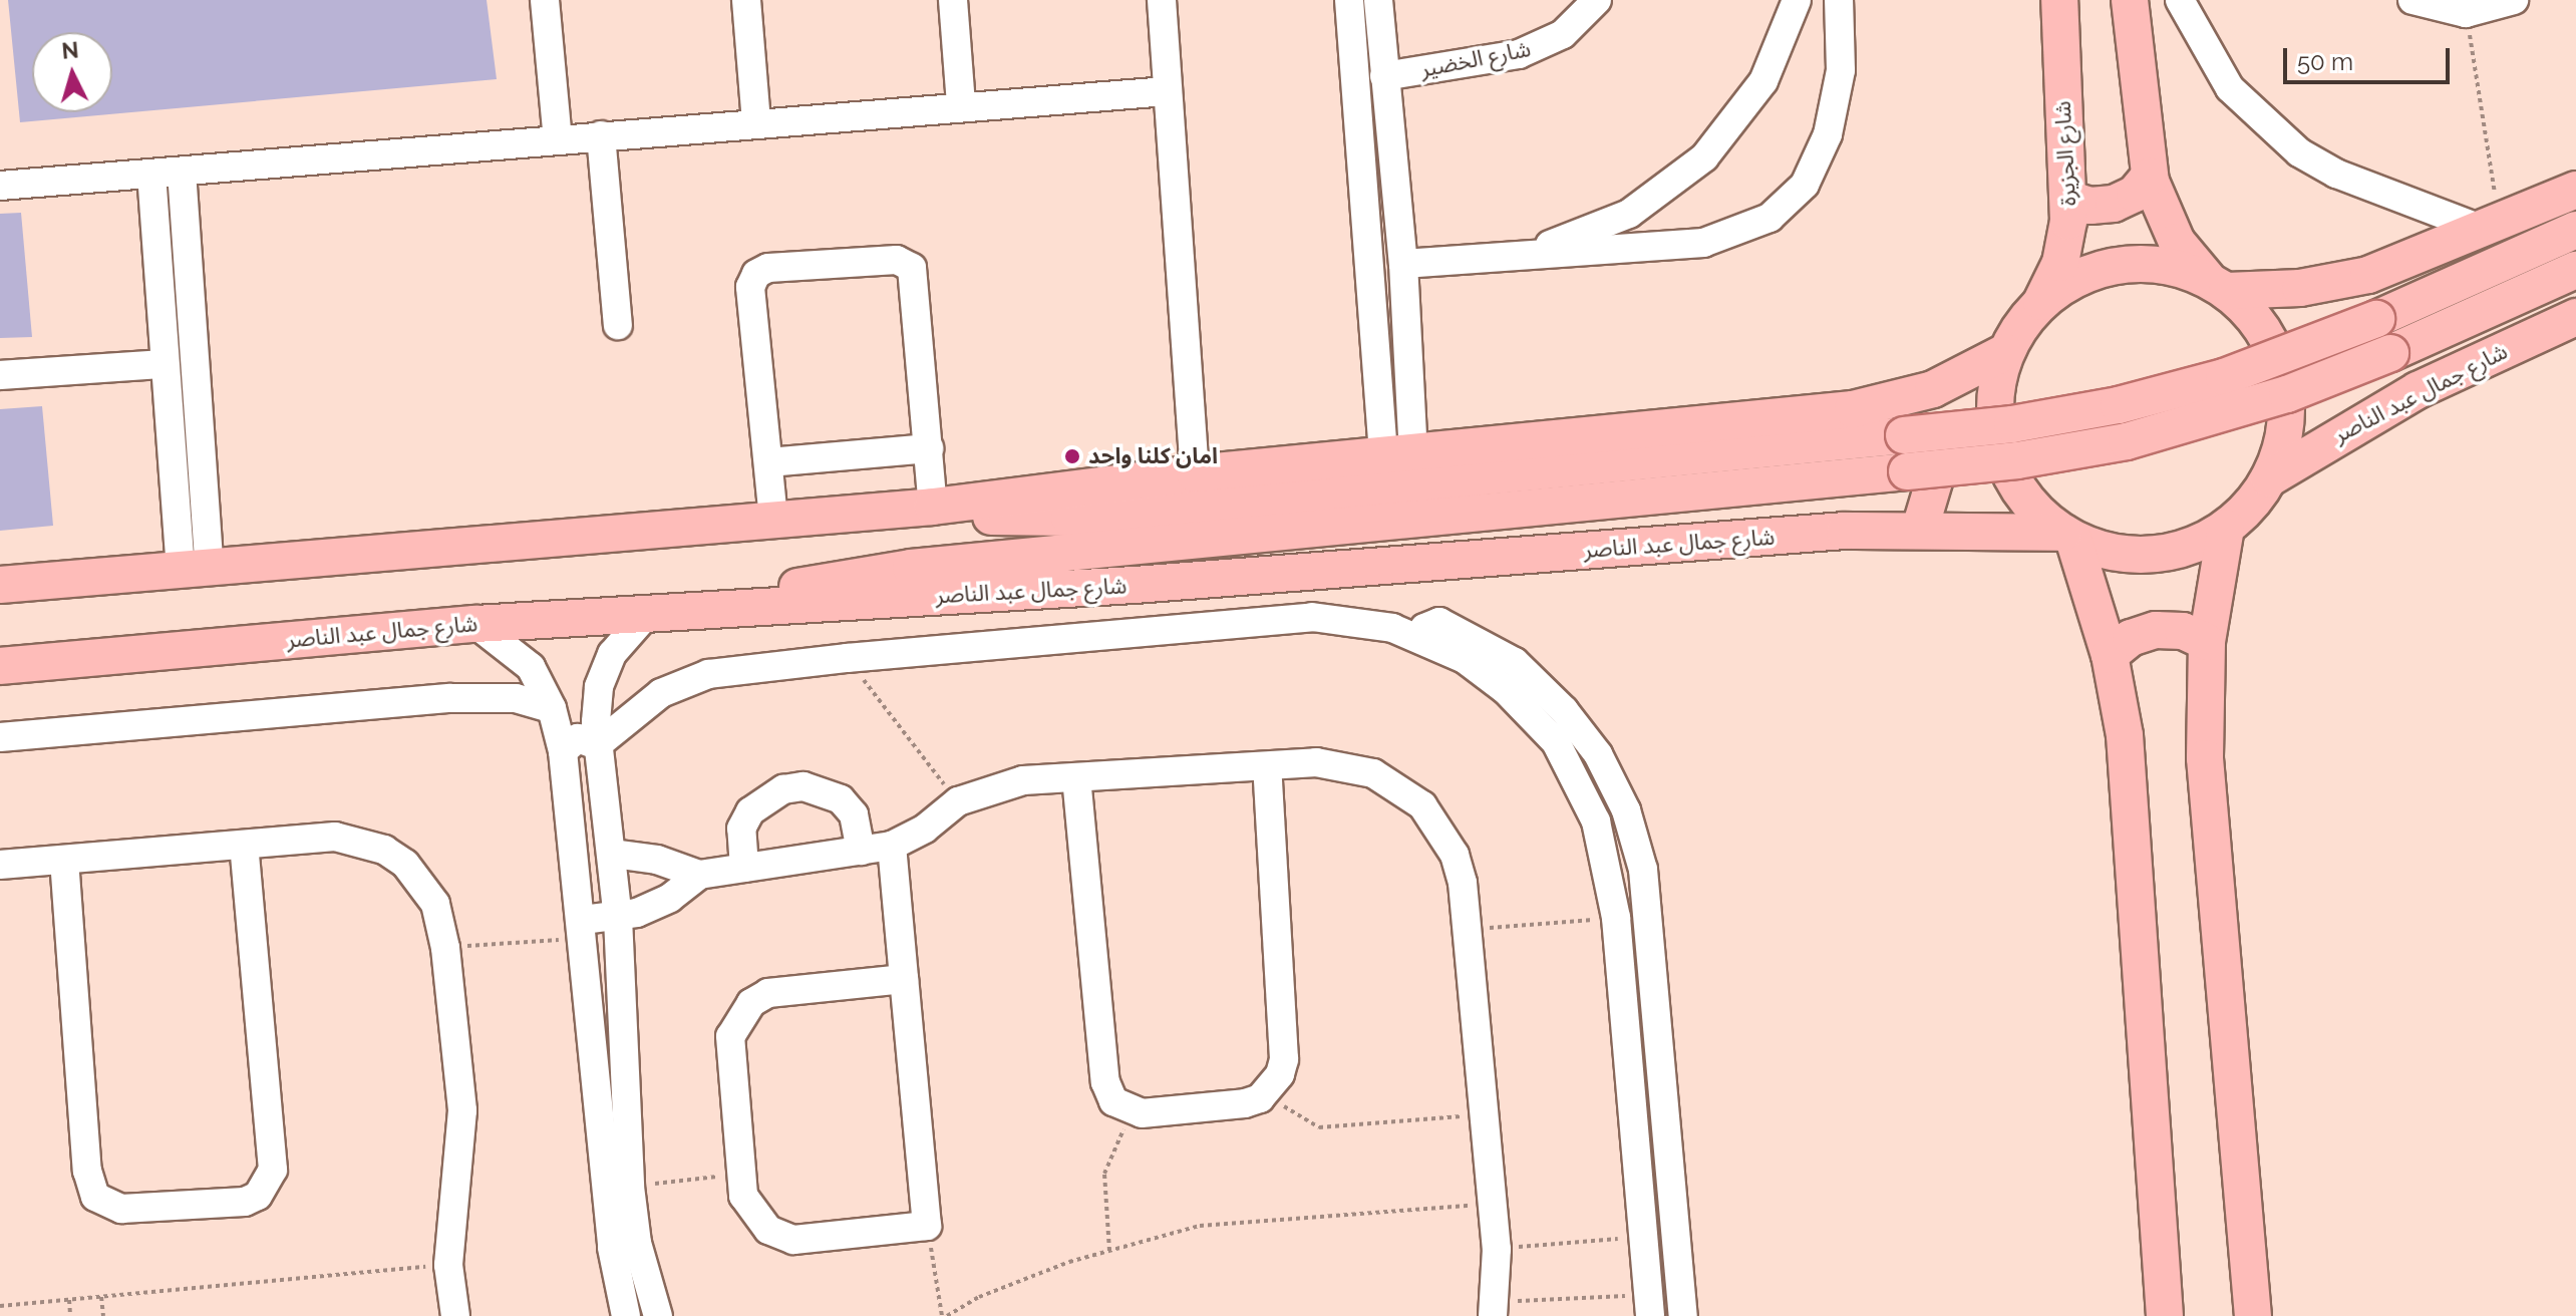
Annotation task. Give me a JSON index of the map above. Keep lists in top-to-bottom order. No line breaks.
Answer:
{"streets":{"main road":["شارع الجزيرة","شارع جمال عبد الناصر"],"street":["شارع الخضير"]},"places":["امان كلنا واحد"],"scale_bar":"50 m","north":"top"}
